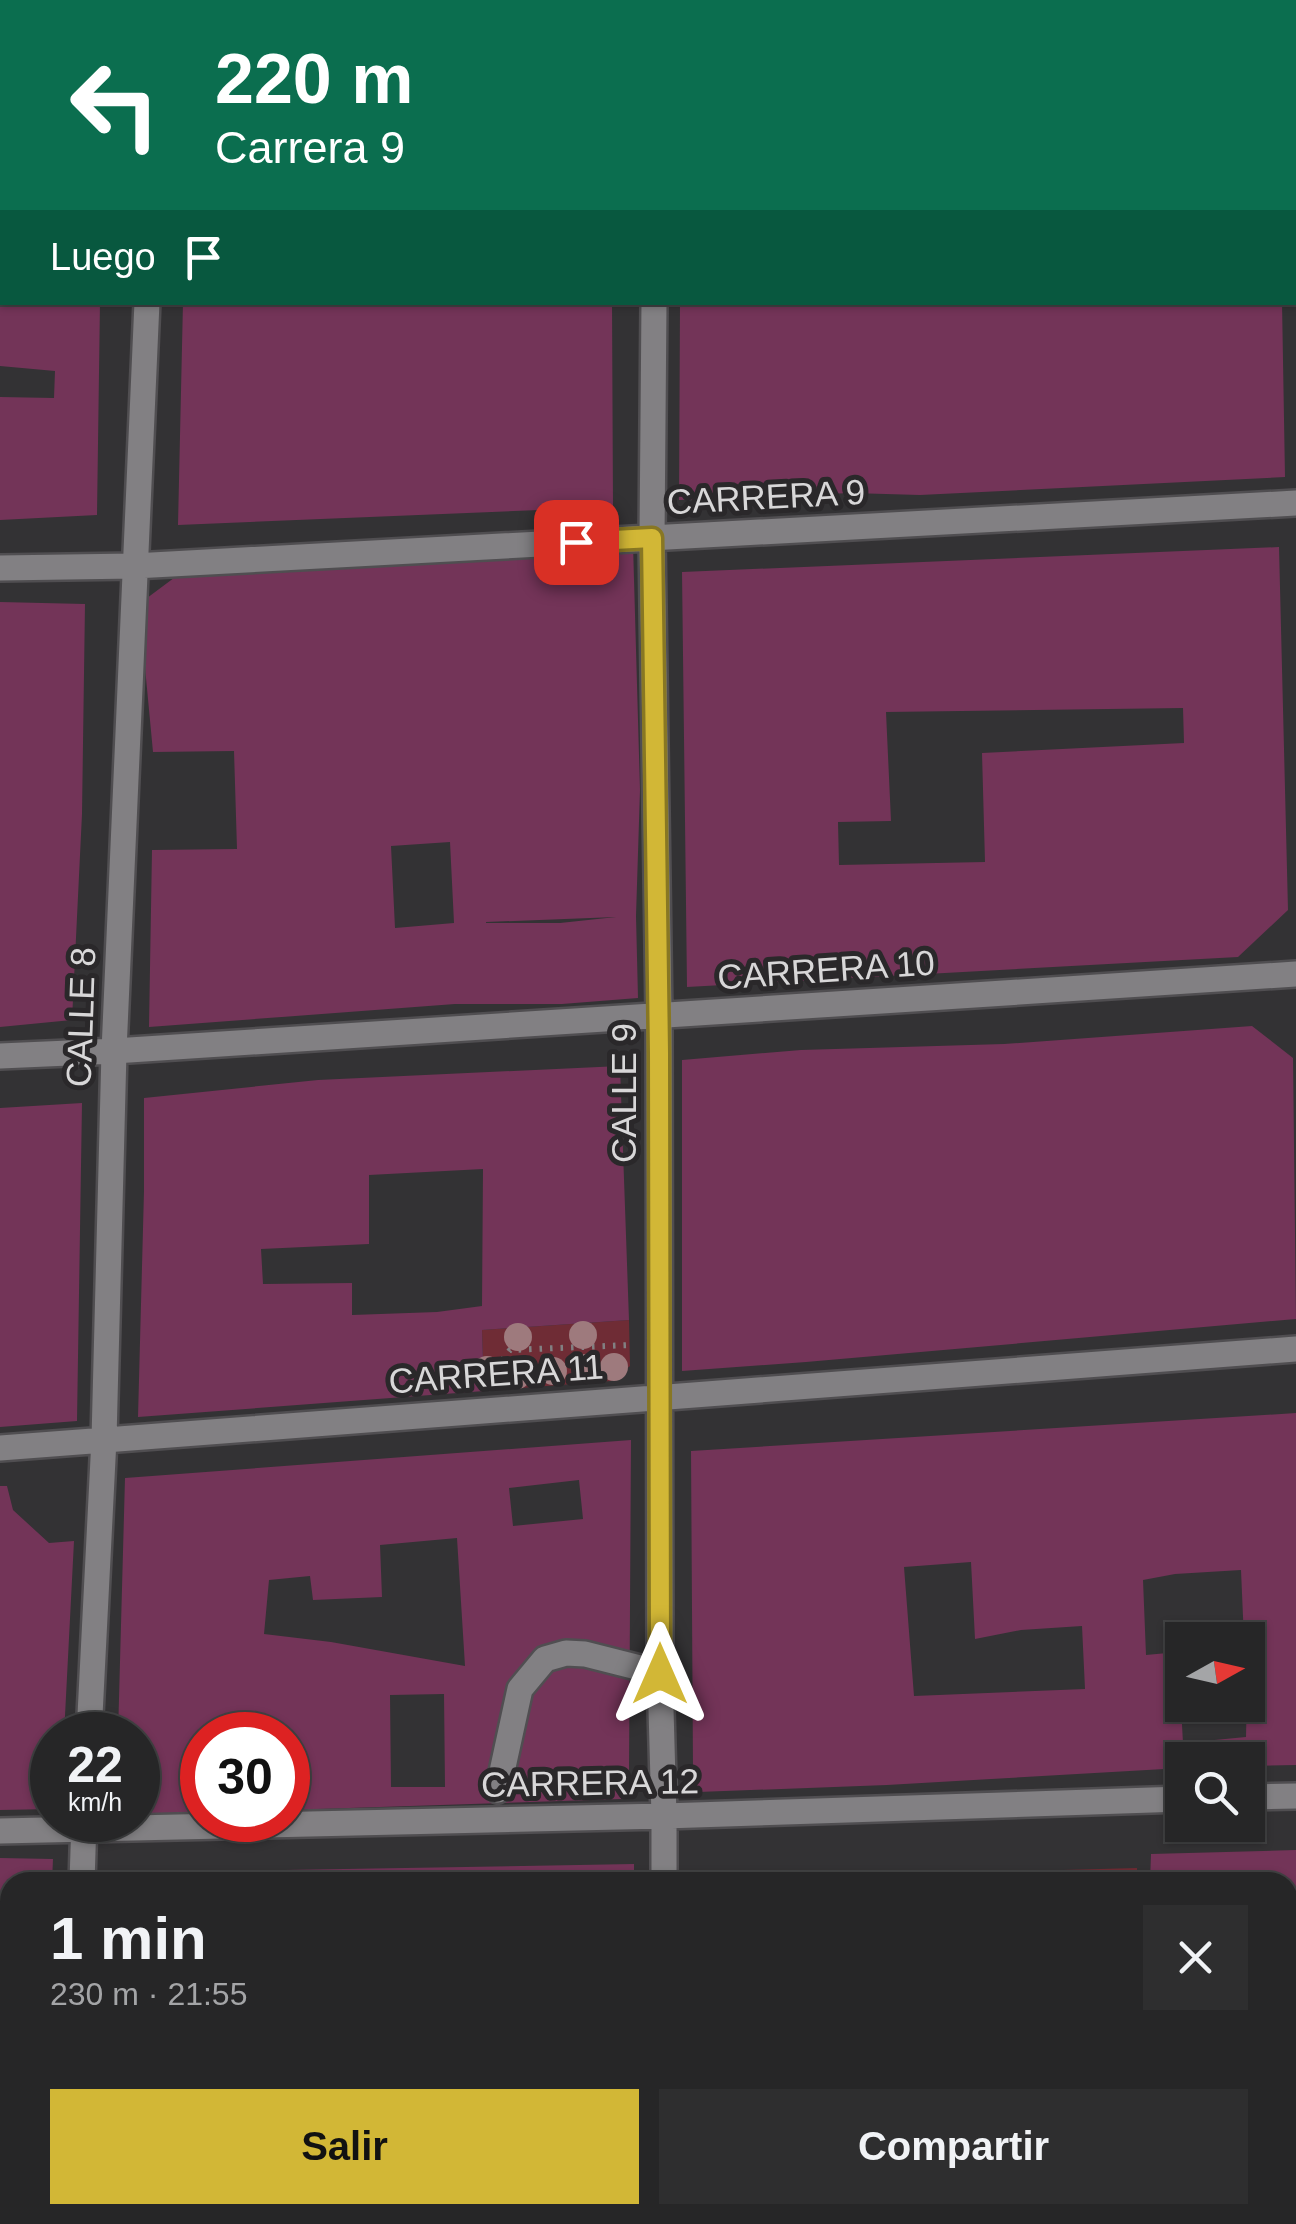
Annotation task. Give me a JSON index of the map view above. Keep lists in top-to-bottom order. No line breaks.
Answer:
{"streets":{"street":["CARRERA 9","CARRERA 10","CALLE 8","CALLE 9","CARRERA 11","CARRERA 12"]},"crossings":[["CARRERA 9","CALLE 8"],["CARRERA 9","CALLE 9"],["CARRERA 10","CALLE 8"],["CARRERA 10","CALLE 9"],["CALLE 8","CARRERA 11"],["CALLE 9","CARRERA 11"],["CALLE 9","CARRERA 12"]],"north":"right","page":{"turn":["220 m","Carrera 9"],"then":"Luego","speed":"22 km/h","limit":"30","heading":["1 min","230 m · 21:55"],"buttons":["Salir","Compartir"]}}
